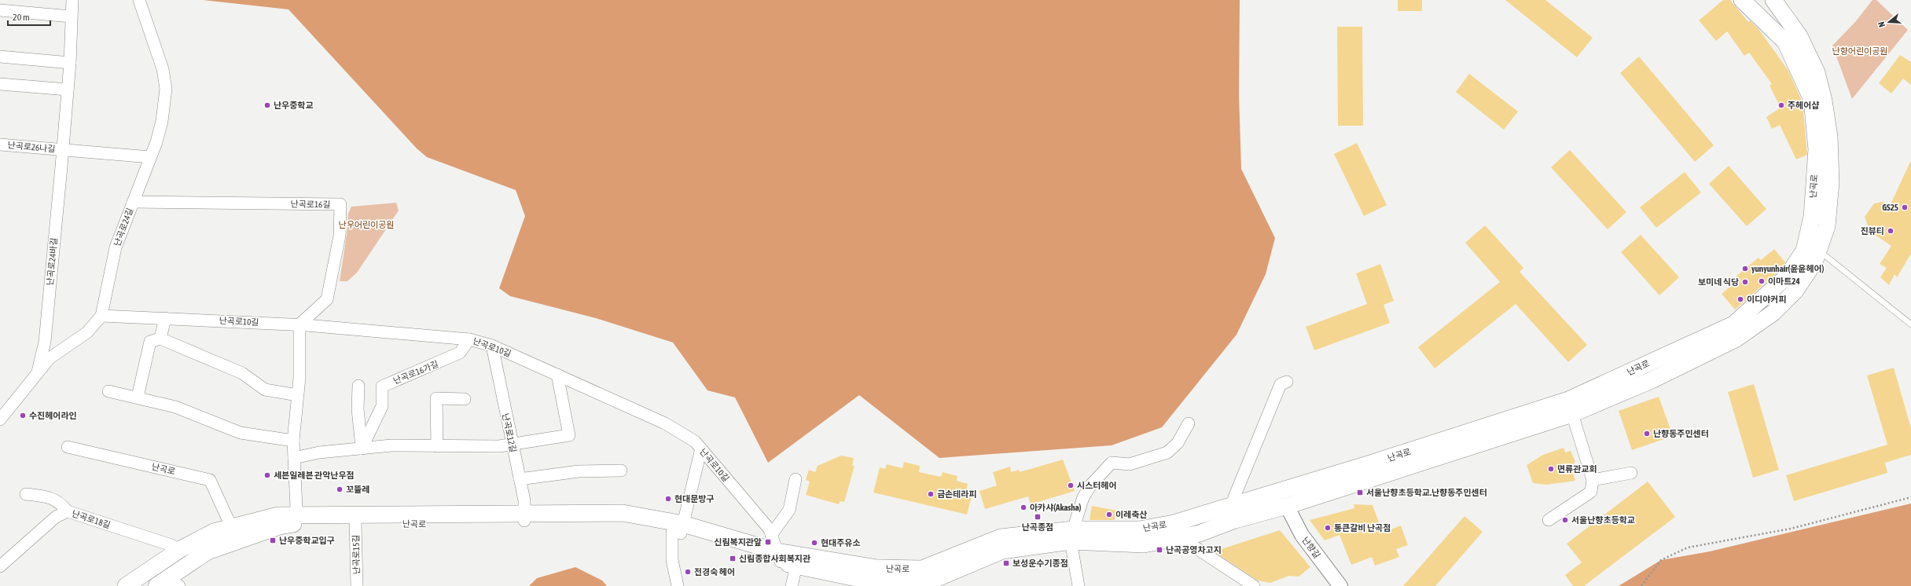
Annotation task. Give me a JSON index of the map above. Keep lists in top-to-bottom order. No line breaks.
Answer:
{"streets":{"main road":["난곡로"],"street":["난곡로26나길","난곡로16길","난곡로24길","난곡로24바길","난곡로10길","난곡로16가길","난곡로12길","난곡로18길","난향길","난곡로15길"]},"crossings":[["난곡로26나길","난곡로24바길"],["난곡로","난곡로10길"],["난곡로","난곡로12길"],["난곡로","난곡로18길"],["난곡로","난향길"],["난곡로","난곡로15길"],["난곡로16길","난곡로24길"],["난곡로16길","난곡로10길"],["난곡로24길","난곡로24바길"],["난곡로24길","난곡로10길"],["난곡로10길","난곡로16가길"],["난곡로10길","난곡로12길"]],"parks":["난향어린이공원","난우어린이공원"],"places":{"other":["난우중학교","주헤어샵","GS25","진뷰티","yunyunhair(윤윤헤어)","이마트24","보미네 식당","이디야커피","수진헤어라인","난향동주민센터","면류관교회","세븐일레븐 관악난우점","시스터헤어","꼬뜰레","금손테라피","현대문방구","아카샤(Akasha)","이레축산","서울난향초등학교","통큰갈비 난곡점","현대주유소","전경숙 헤어"],"transit":["서울난향초등학교.난향동주민센터","난곡종점","난우중학교입구","신림복지관앞","난곡공영차고지","신림종합사회복지관","보성운수기종점"]},"scale_bar":"20 m","north":"left"}
